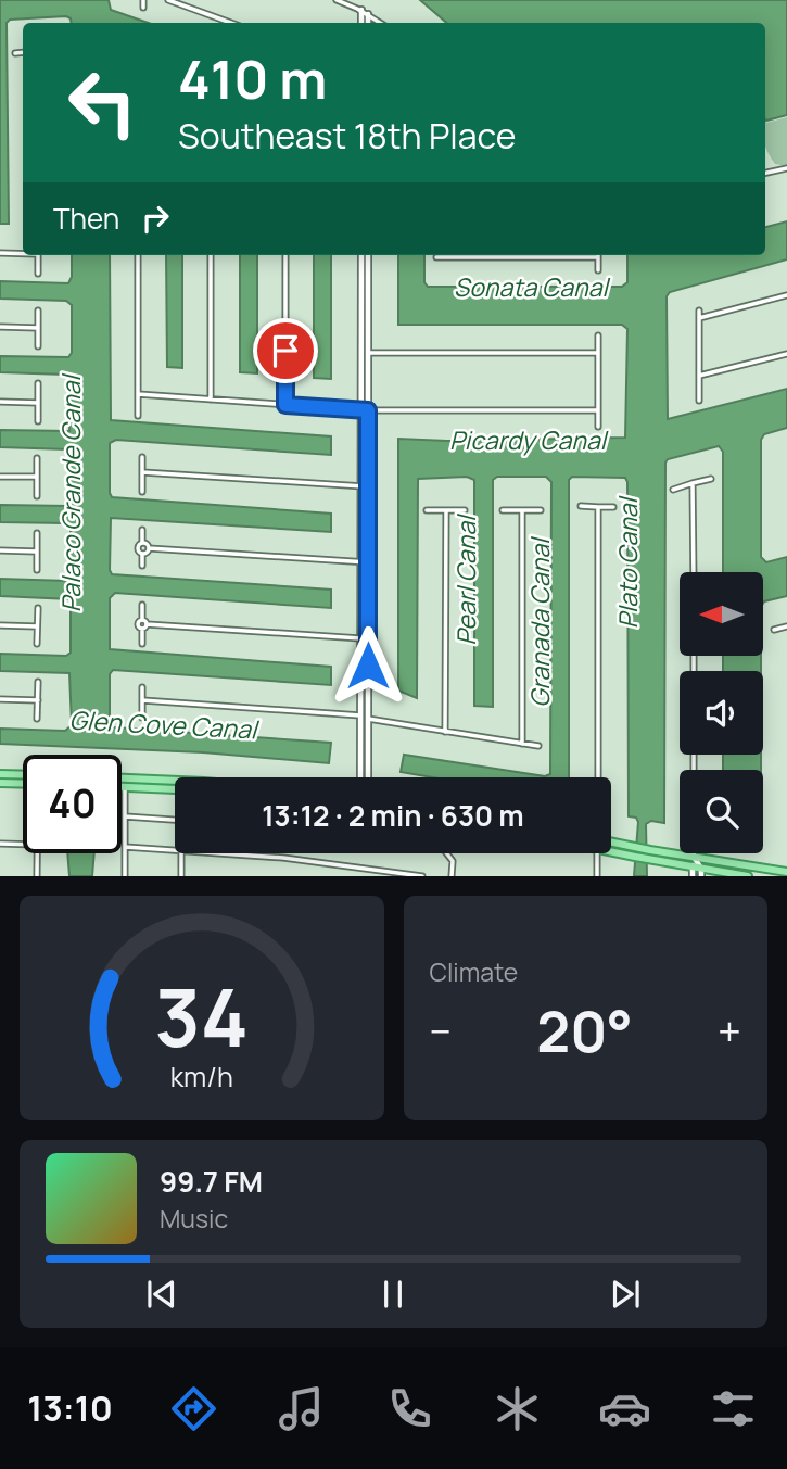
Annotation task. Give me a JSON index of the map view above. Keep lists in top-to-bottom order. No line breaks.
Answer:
{"water":["Sonata Canal","Picardy Canal","Palaco Grande Canal","Plato Canal","Pearl Canal","Granada Canal","Glen Cove Canal"],"north":"left","page":{"turn":["410 m","Southeast 18th Place"],"then":"Then","limit":"40","trip":"13:12 · 2 min · 630 m","tile":"Climate","heat":["−","20°","+"],"song":["99.7 FM","Music"],"tabs":"13:10","gauge":["34","km/h"]}}
